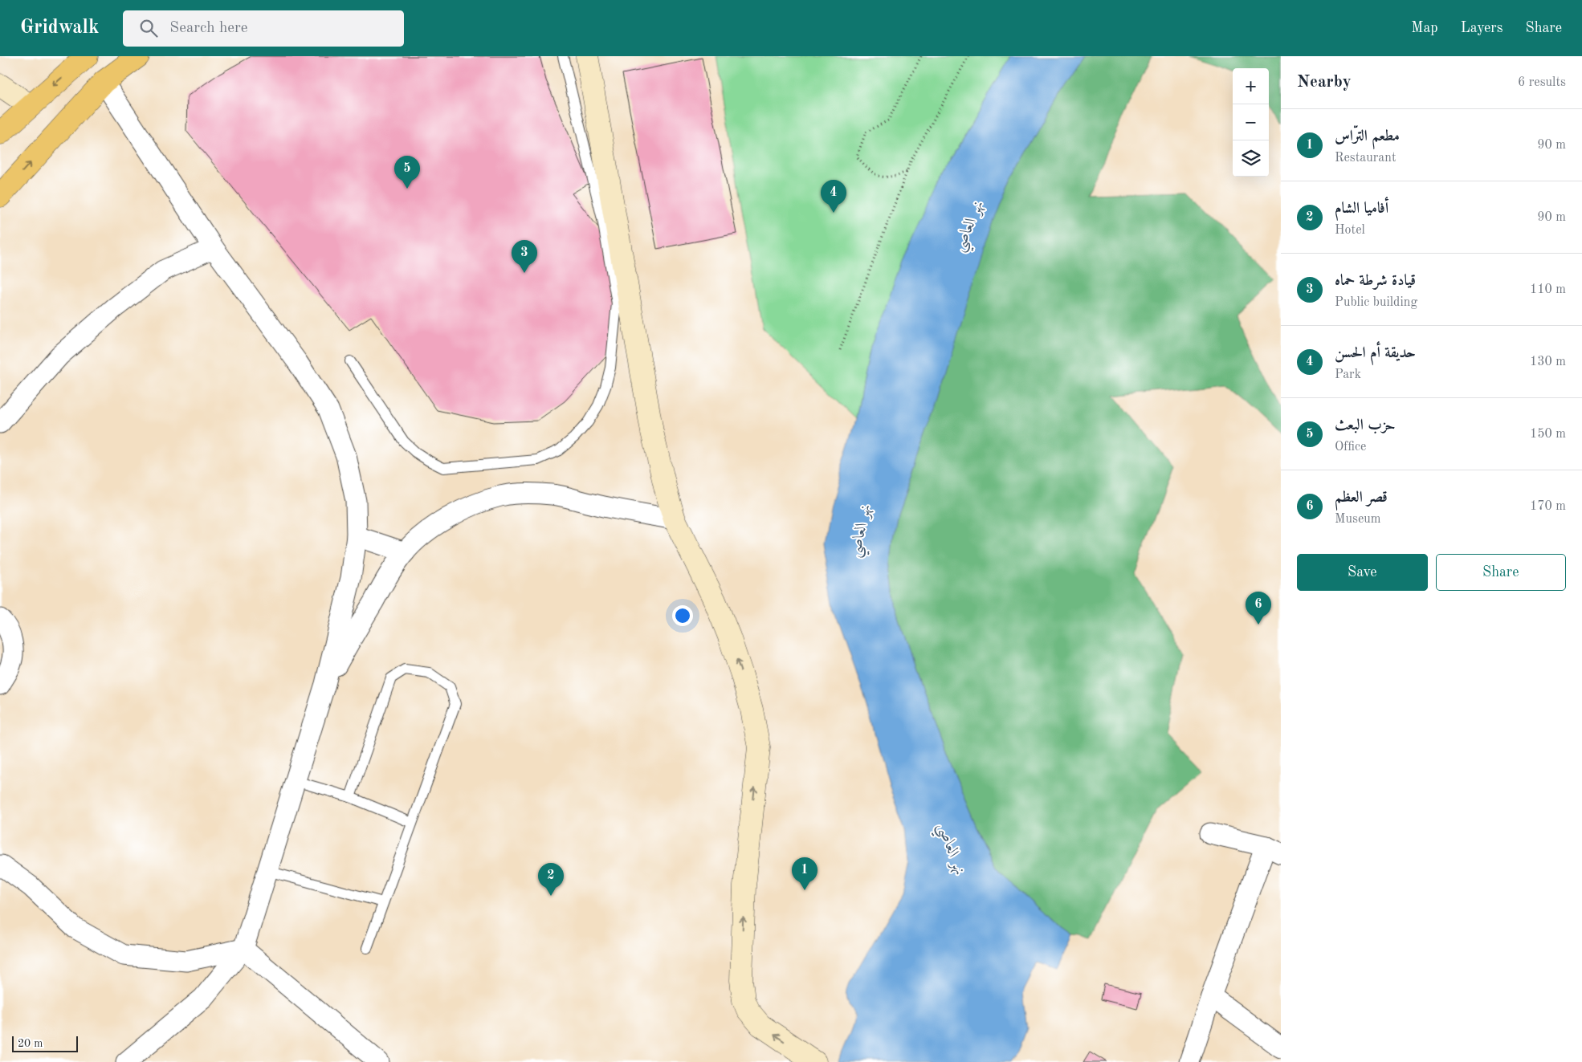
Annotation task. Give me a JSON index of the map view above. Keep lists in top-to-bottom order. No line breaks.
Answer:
{"water":["نهر العاصي"],"scale_bar":"20 m","page":{"header":"Gridwalk","search":"Search here","nav":["Map","Layers","Share"],"heading":["Nearby","6 results"],"map_buttons":["+","−"],"list":[{"mark":"1","name":"مطعم الترّاس","note":"Restaurant","value":"90 m"},{"mark":"2","name":"أفاميا الشام","note":"Hotel","value":"90 m"},{"mark":"3","name":"قيادة شرطة حماه","note":"Public building","value":"110 m"},{"mark":"4","name":"حديقة أم الحسن","note":"Park","value":"130 m"},{"mark":"5","name":"حزب البعث","note":"Office","value":"150 m"},{"mark":"6","name":"قصر العظم","note":"Museum","value":"170 m"}],"pins":["5","4","3","6","1","2"],"buttons":["Save","Share"],"scale":"20 m"}}
